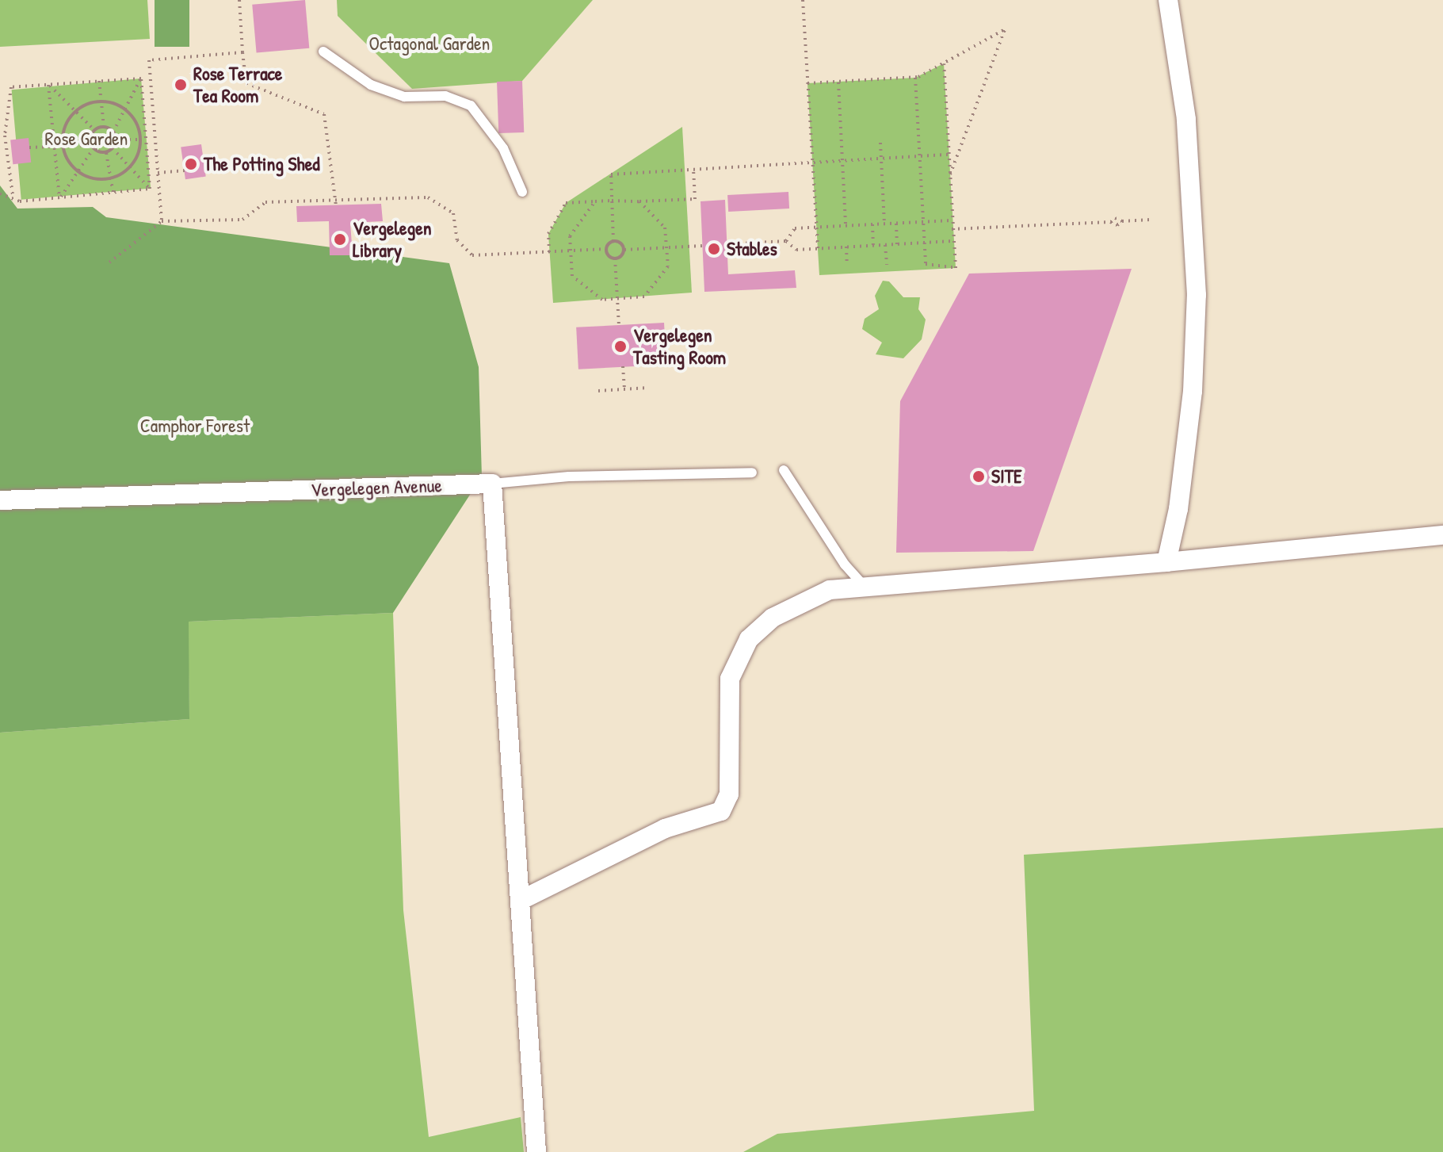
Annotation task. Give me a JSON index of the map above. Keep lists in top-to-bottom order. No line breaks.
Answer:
{"streets":{"street":["Vergelegen Avenue"]},"parks":["Octagonal Garden","Rose Garden","Camphor Forest"],"places":["Rose Terrace Tea Room","The Potting Shed","Vergelegen Library","Stables","Vergelegen Tasting Room","SITE"]}
